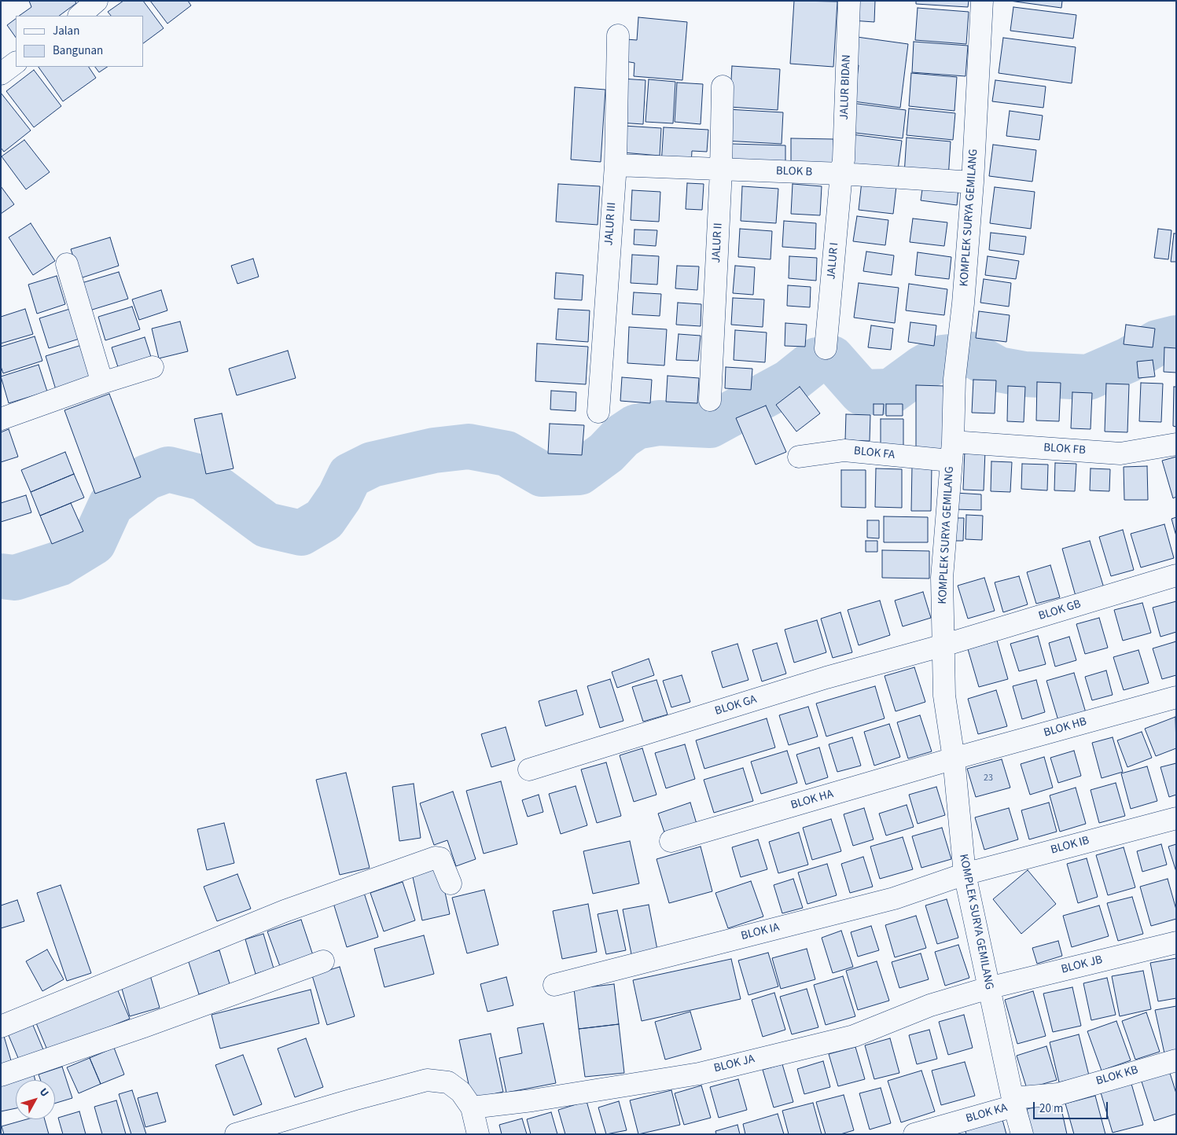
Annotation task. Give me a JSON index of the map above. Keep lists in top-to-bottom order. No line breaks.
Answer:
{"streets":{"street":["JALUR BIDAN","BLOK B","KOMPLEK SURYA GEMILANG","JALUR III","JALUR II","JALUR I","BLOK FB","BLOK FA","BLOK GB","BLOK GA","BLOK HB","BLOK HA","BLOK IB","BLOK IA","BLOK JB","BLOK JA","BLOK KB","BLOK KA"]},"crossings":[["JALUR BIDAN","BLOK B"],["JALUR BIDAN","JALUR I"],["BLOK B","KOMPLEK SURYA GEMILANG"],["BLOK B","JALUR III"],["BLOK B","JALUR II"],["BLOK B","JALUR I"],["KOMPLEK SURYA GEMILANG","BLOK FB"],["KOMPLEK SURYA GEMILANG","BLOK FA"],["KOMPLEK SURYA GEMILANG","BLOK GB"],["KOMPLEK SURYA GEMILANG","BLOK GA"],["KOMPLEK SURYA GEMILANG","BLOK HB"],["KOMPLEK SURYA GEMILANG","BLOK HA"],["KOMPLEK SURYA GEMILANG","BLOK IB"],["KOMPLEK SURYA GEMILANG","BLOK IA"],["KOMPLEK SURYA GEMILANG","BLOK JB"],["KOMPLEK SURYA GEMILANG","BLOK JA"],["KOMPLEK SURYA GEMILANG","BLOK KB"],["KOMPLEK SURYA GEMILANG","BLOK KA"],["BLOK FB","BLOK FA"],["BLOK GB","BLOK GA"],["BLOK HB","BLOK HA"],["BLOK IB","BLOK IA"],["BLOK JB","BLOK JA"],["BLOK KB","BLOK KA"]],"house_numbers":["23"],"legend":["Jalan","Bangunan"],"scale_bar":"20 m","north":"top right"}
